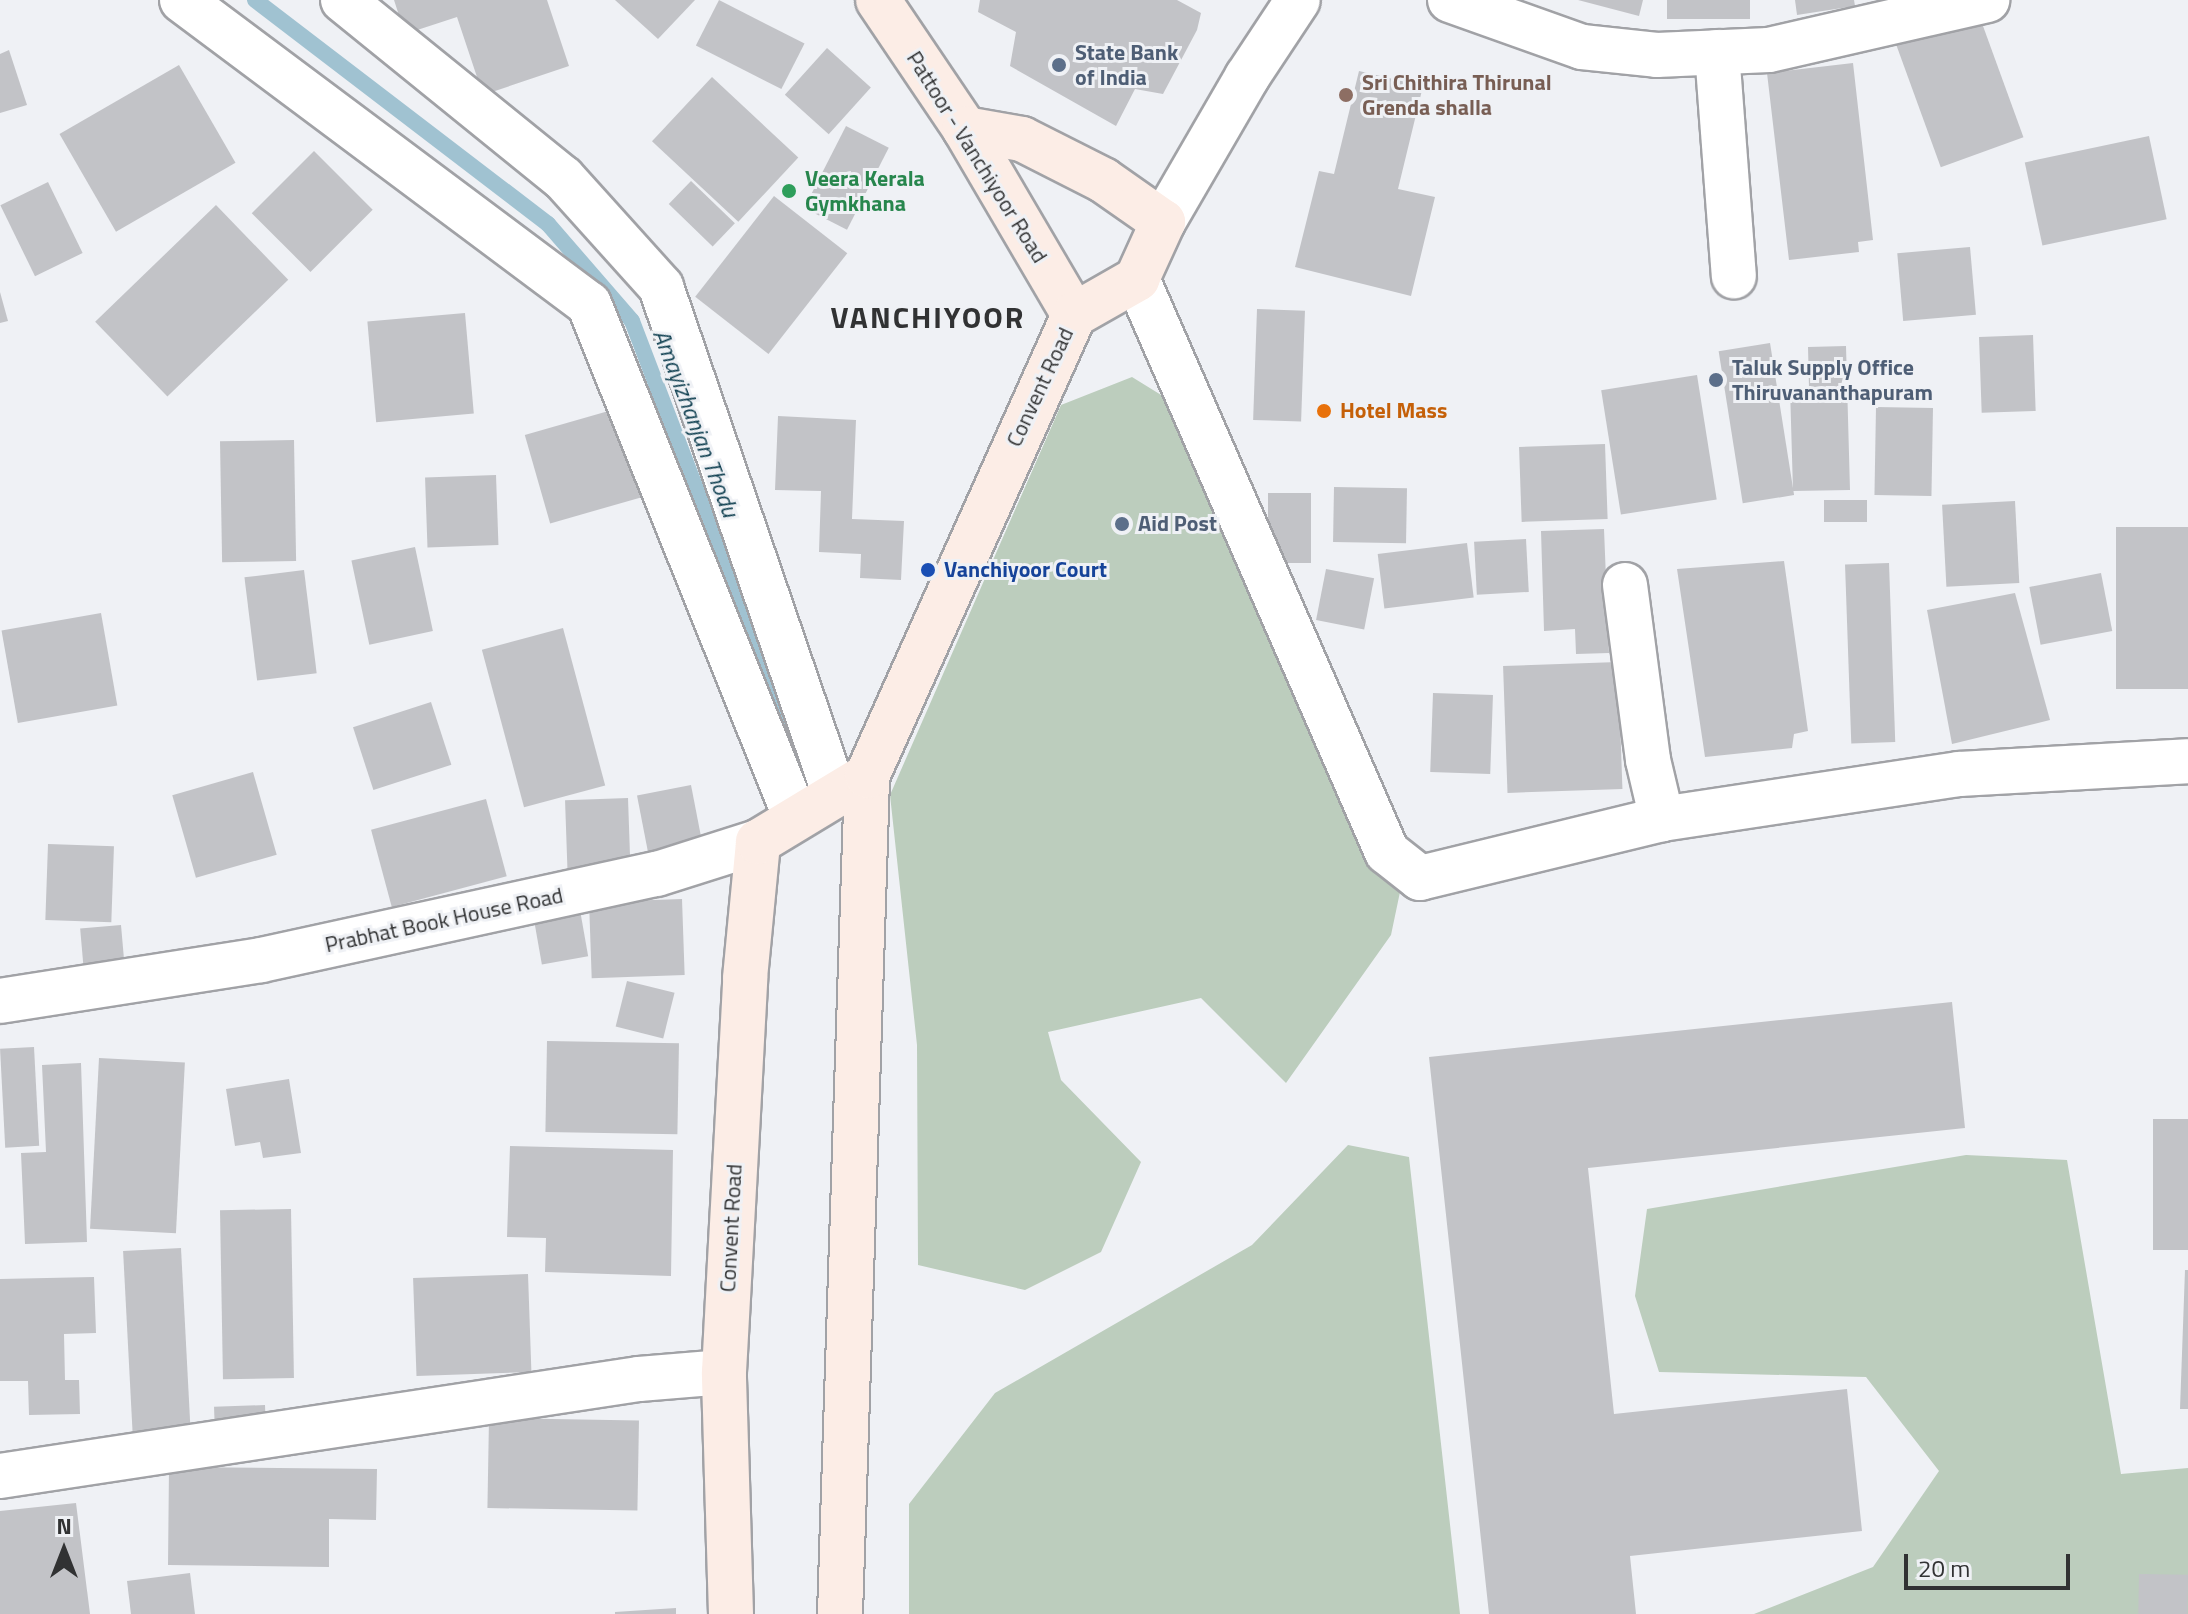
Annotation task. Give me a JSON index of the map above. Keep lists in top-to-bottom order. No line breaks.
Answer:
{"streets":{"main road":["Pattoor - Vanchiyoor Road","Convent Road","Prabhat Book House Road"]},"crossings":[["Pattoor - Vanchiyoor Road","Convent Road"],["Convent Road","Prabhat Book House Road"]],"districts":["VANCHIYOOR"],"water":["Amayizhanjan Thodu"],"places":["State Bank of India","Sri Chithira Thirunal Grenda shalla","Veera Kerala Gymkhana","Taluk Supply Office Thiruvananthapuram","Hotel Mass","Aid Post","Vanchiyoor Court"],"scale_bar":"20 m","north":"top"}
